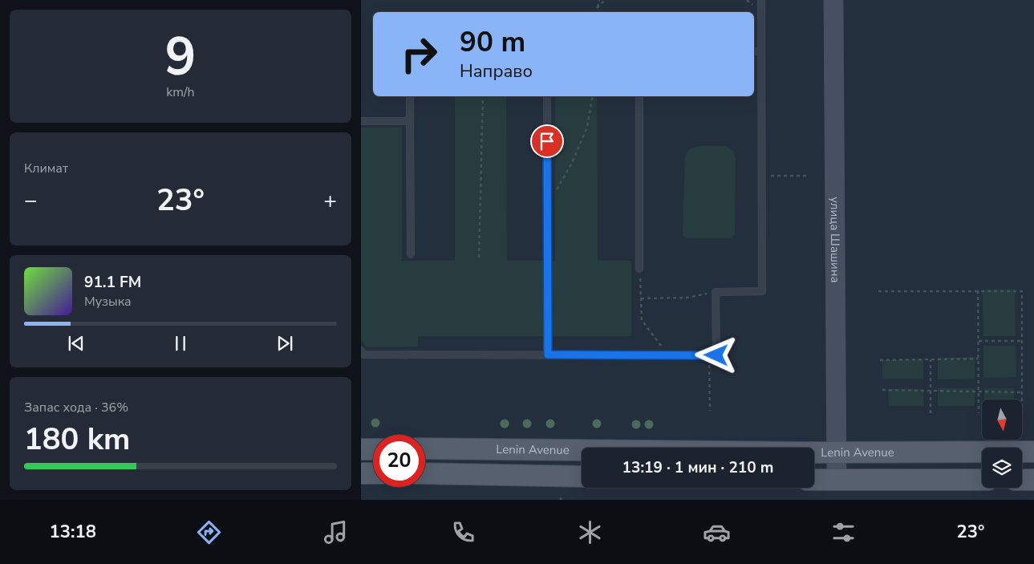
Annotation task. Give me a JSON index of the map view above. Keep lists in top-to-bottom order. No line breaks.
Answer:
{"streets":{"main road":["Lenin Avenue"],"street":["улица Шашина"]},"crossings":[["улица Шашина","Lenin Avenue"]],"north":"bottom","page":{"tile":[["9","km/h"],"Климат",["Запас хода · 36%","180 km"]],"turn":["90 m","Направо"],"heat":["−","23°","+"],"song":["91.1 FM","Музыка"],"limit":"20","trip":"13:19 · 1 мин · 210 m","tabs":["13:18","23°"]}}
